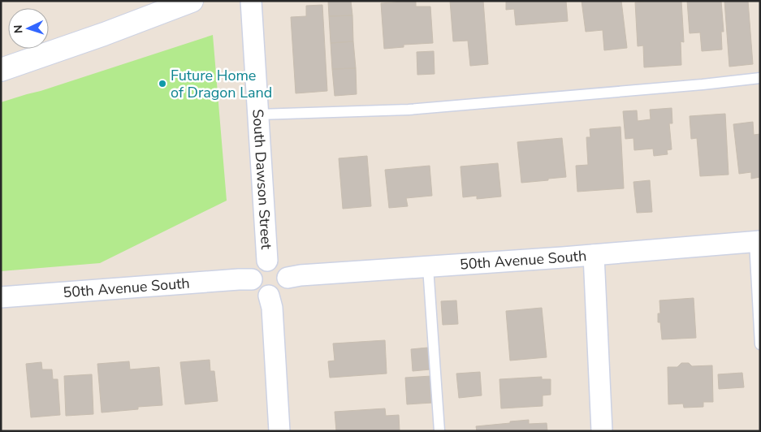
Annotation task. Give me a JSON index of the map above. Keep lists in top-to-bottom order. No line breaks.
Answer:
{"streets":{"street":["South Dawson Street","50th Avenue South"]},"crossings":[["South Dawson Street","50th Avenue South"]],"places":["Future Home of Dragon Land"],"north":"left"}
